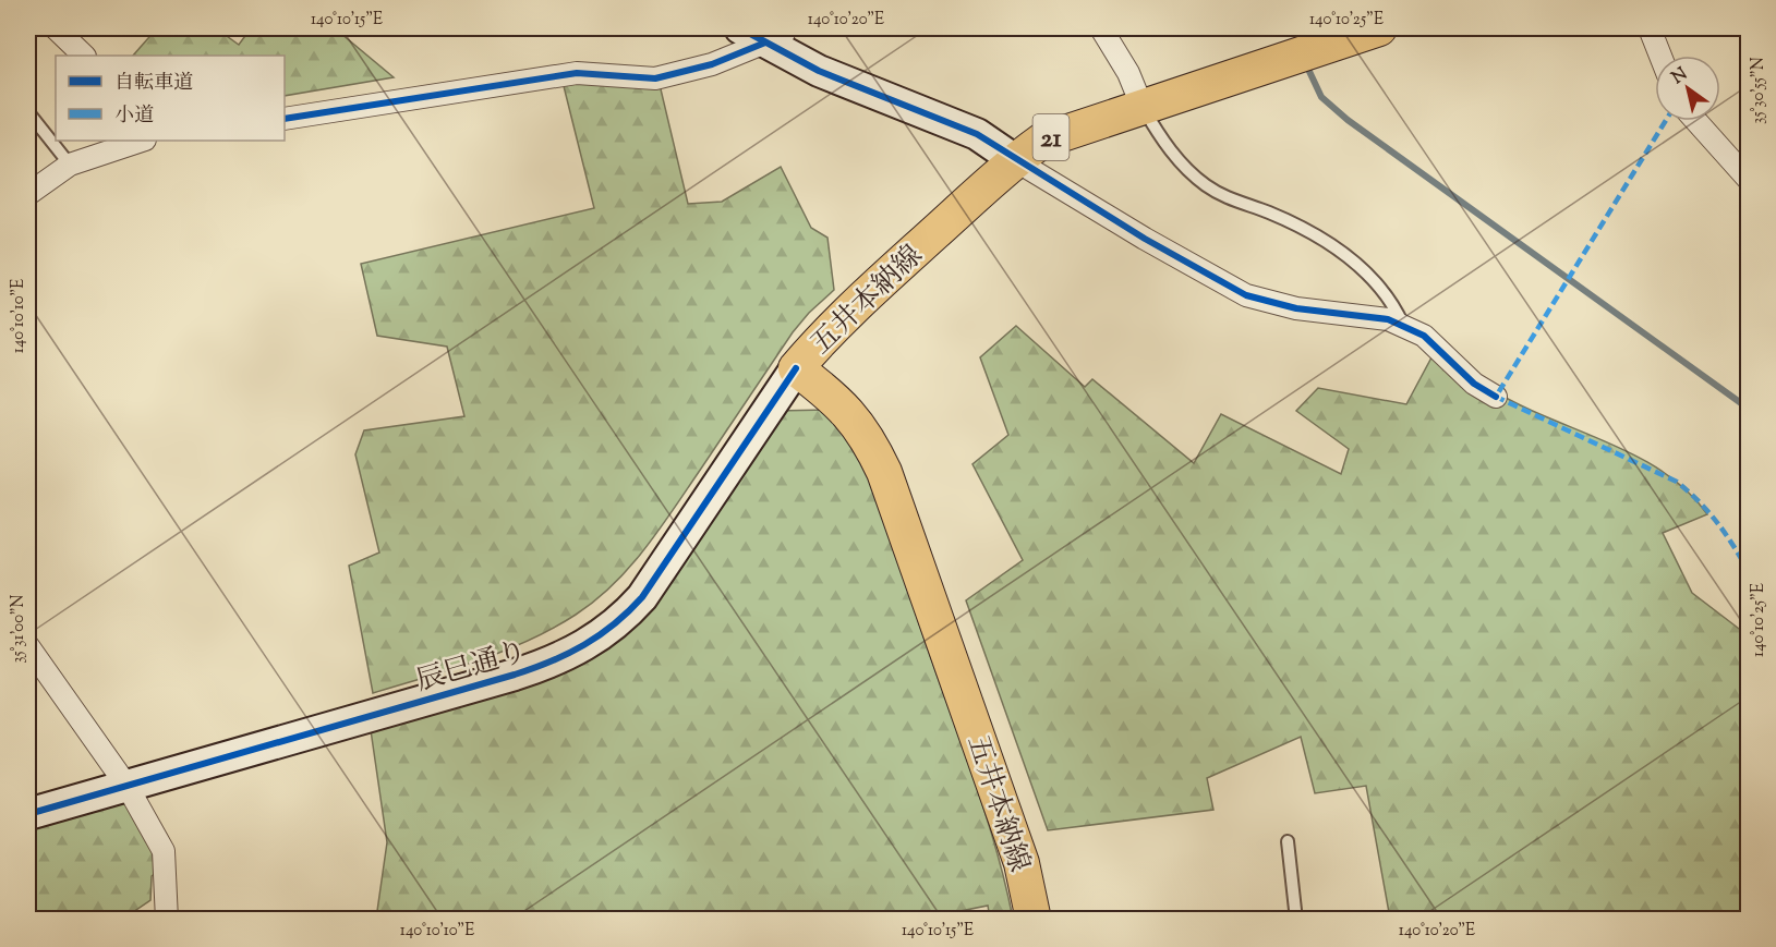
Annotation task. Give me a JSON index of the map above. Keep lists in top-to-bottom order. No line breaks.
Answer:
{"streets":{"main road":["21","五井本納線"],"street":["辰巳通り"]},"crossings":[["五井本納線","辰巳通り"]],"legend":["自転車道","小道"],"north":"top left","coordinates":["140°10'15\"E","140°10'20\"E","140°10'25\"E","35°30'55\"N","140°10'10\"E","35°31'00\"N"]}
